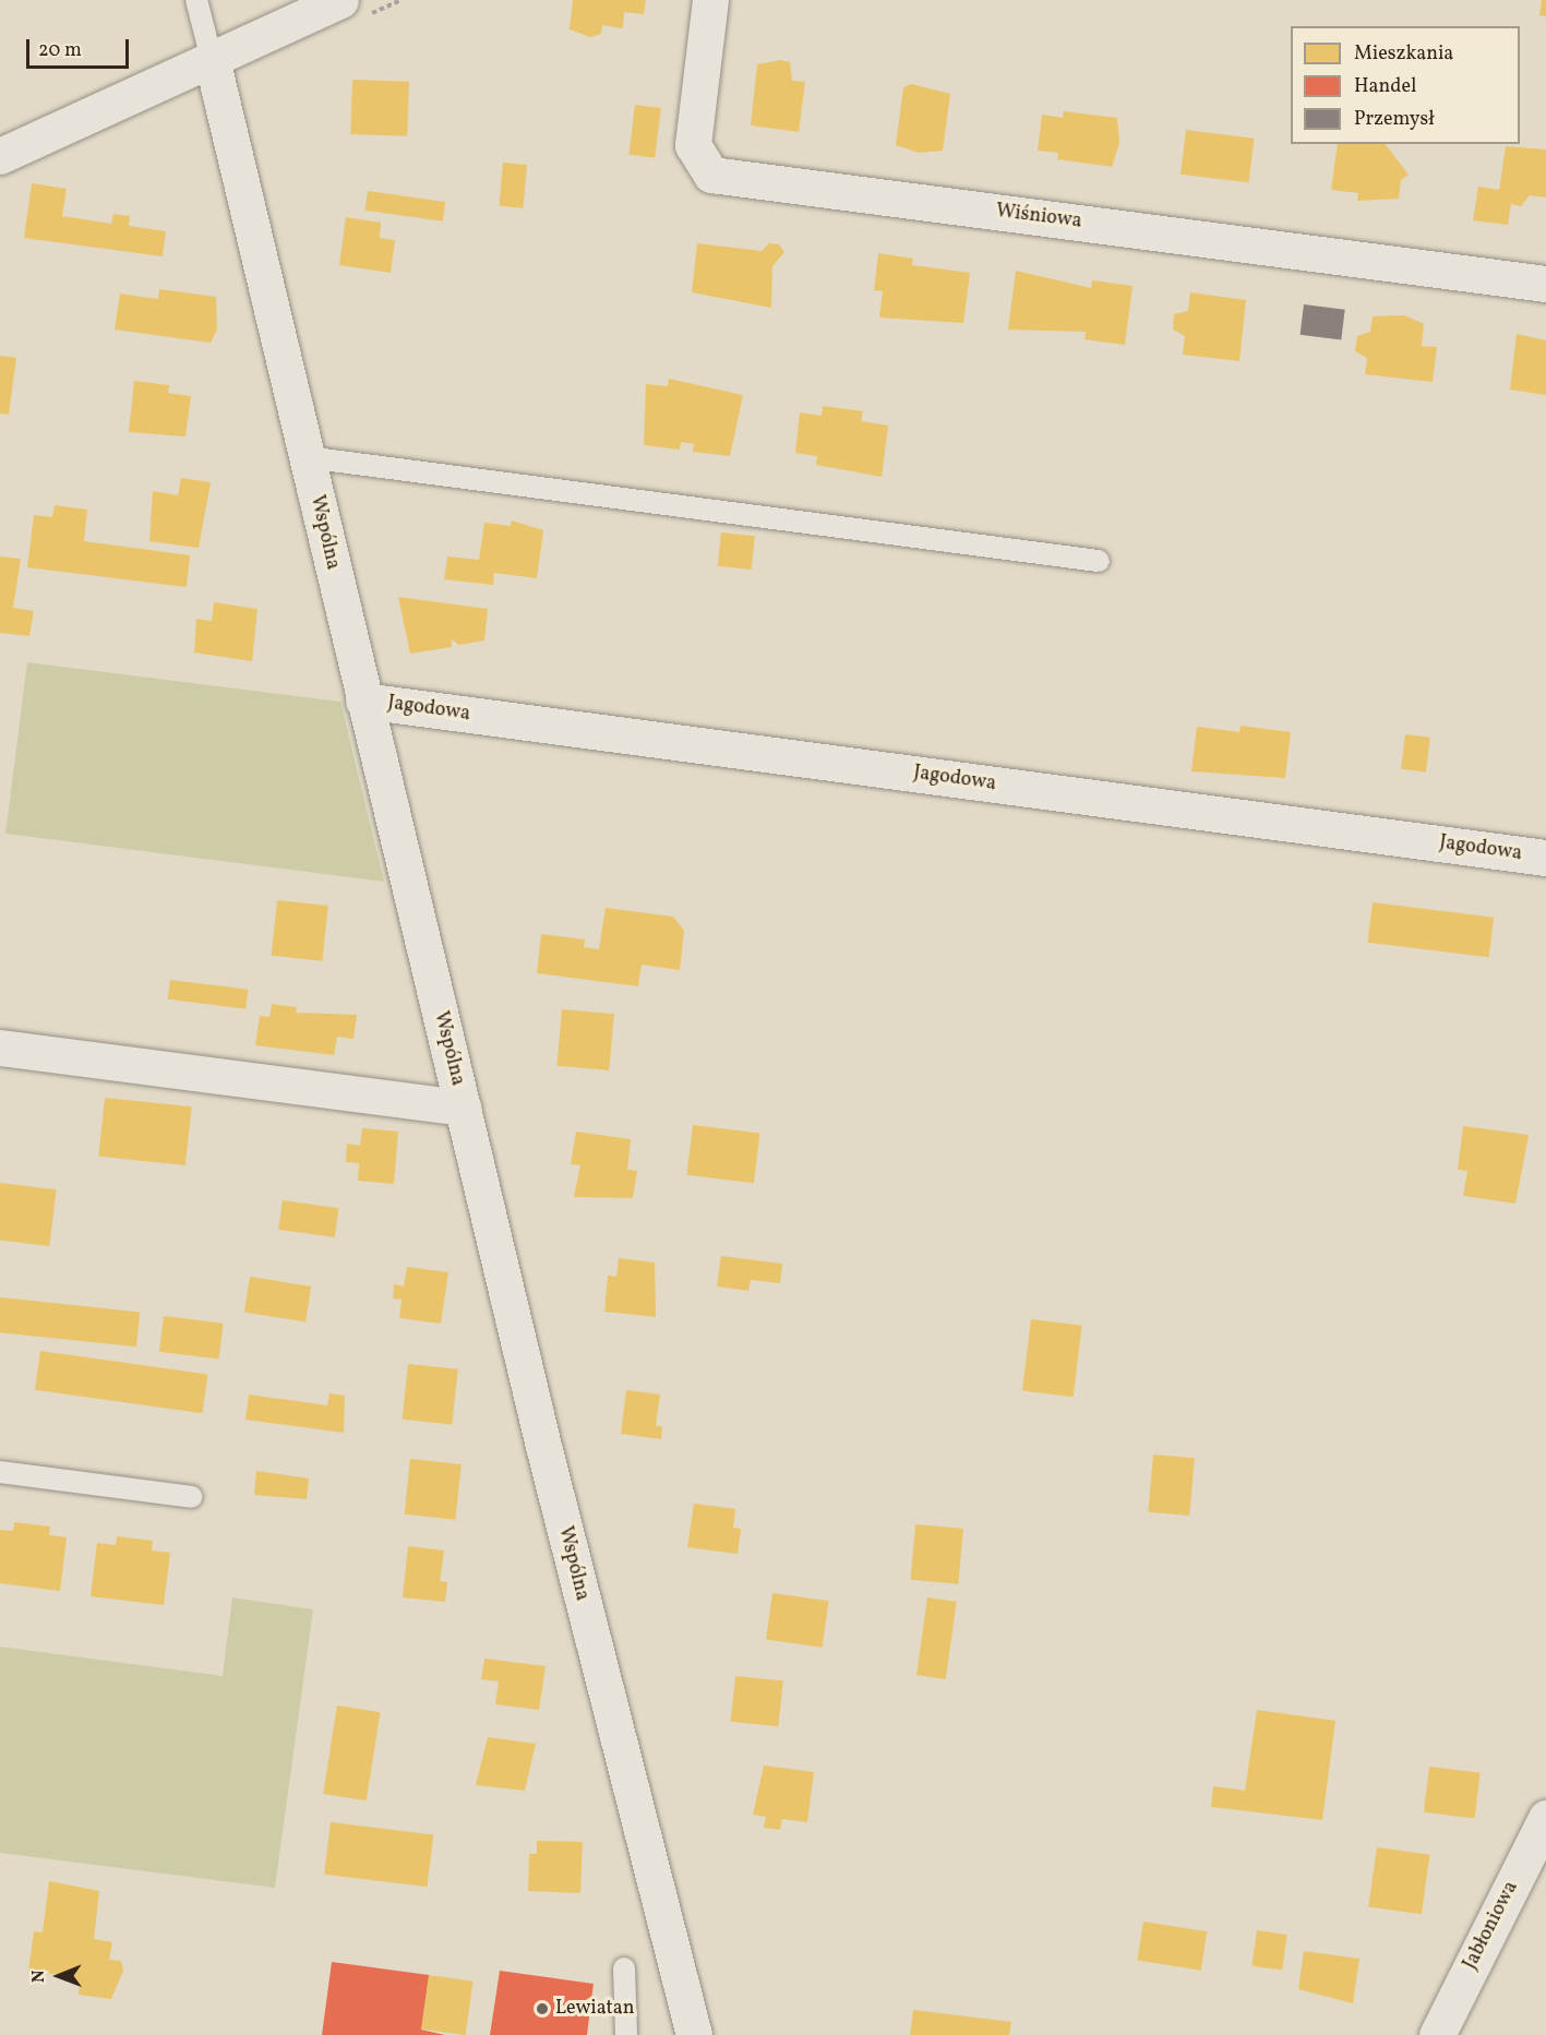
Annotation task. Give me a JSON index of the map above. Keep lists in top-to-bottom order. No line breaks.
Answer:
{"streets":{"street":["Wiśniowa","Wspólna","Jagodowa","Jabłoniowa"]},"crossings":[["Wspólna","Jagodowa"]],"places":["Lewiatan"],"legend":["Mieszkania","Handel","Przemysł"],"scale_bar":"20 m","north":"left"}
